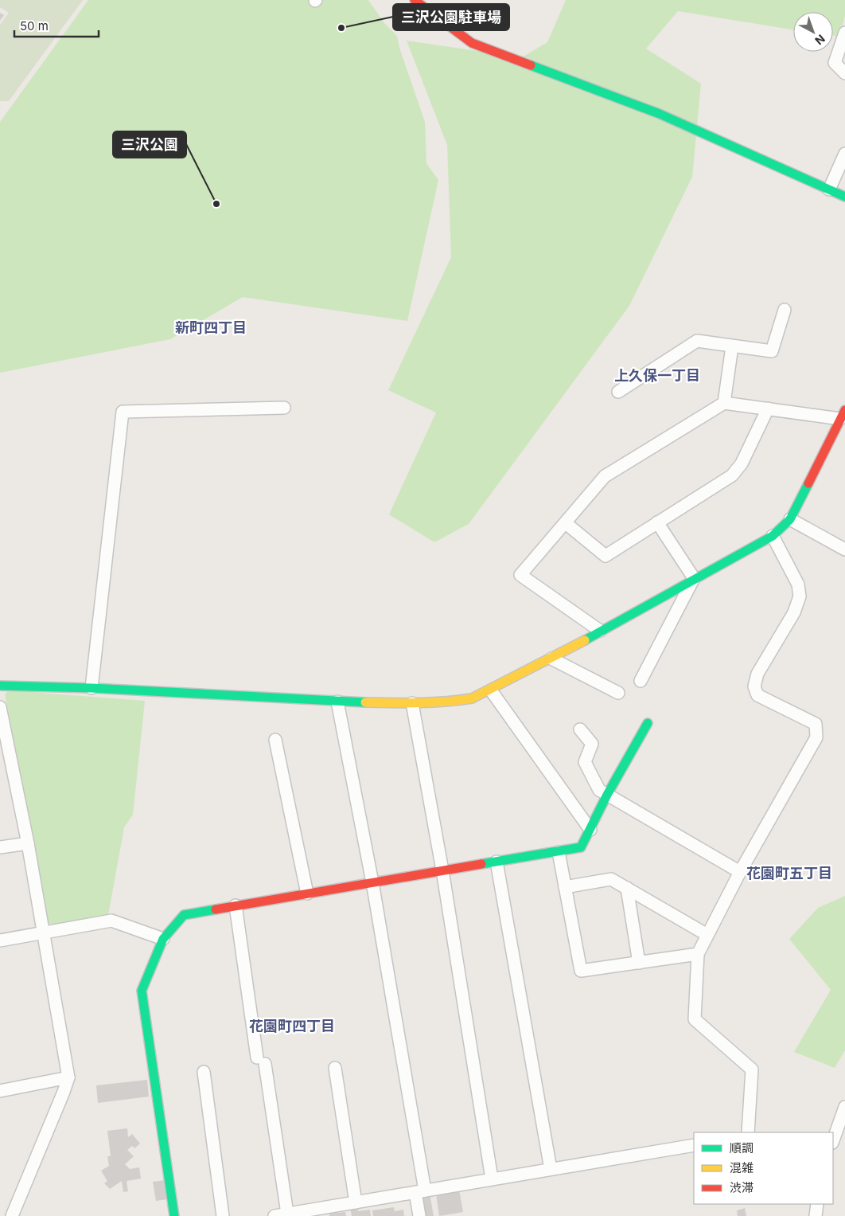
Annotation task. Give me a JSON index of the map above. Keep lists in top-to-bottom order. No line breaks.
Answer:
{"districts":["新町四丁目","上久保一丁目","花園町五丁目","花園町四丁目"],"places":["三沢公園駐車場","三沢公園"],"legend":["順調","混雑","渋滞"],"scale_bar":"50 m","north":"bottom right"}
